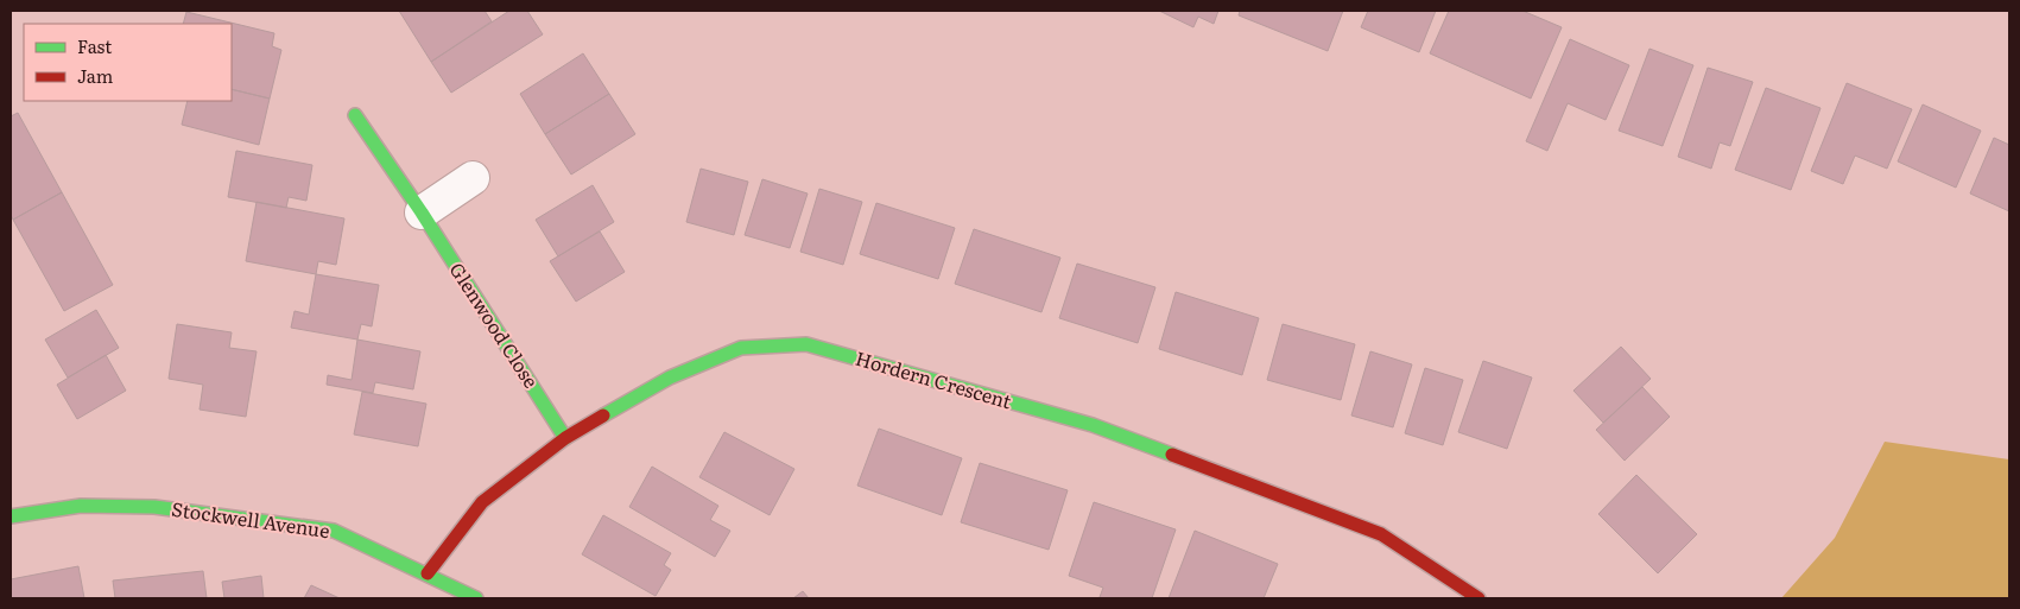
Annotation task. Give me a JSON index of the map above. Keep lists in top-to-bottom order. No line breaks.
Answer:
{"streets":{"street":["Glenwood Close","Hordern Crescent","Stockwell Avenue"]},"crossings":[["Glenwood Close","Hordern Crescent"],["Hordern Crescent","Stockwell Avenue"]],"legend":["Fast","Jam"]}
